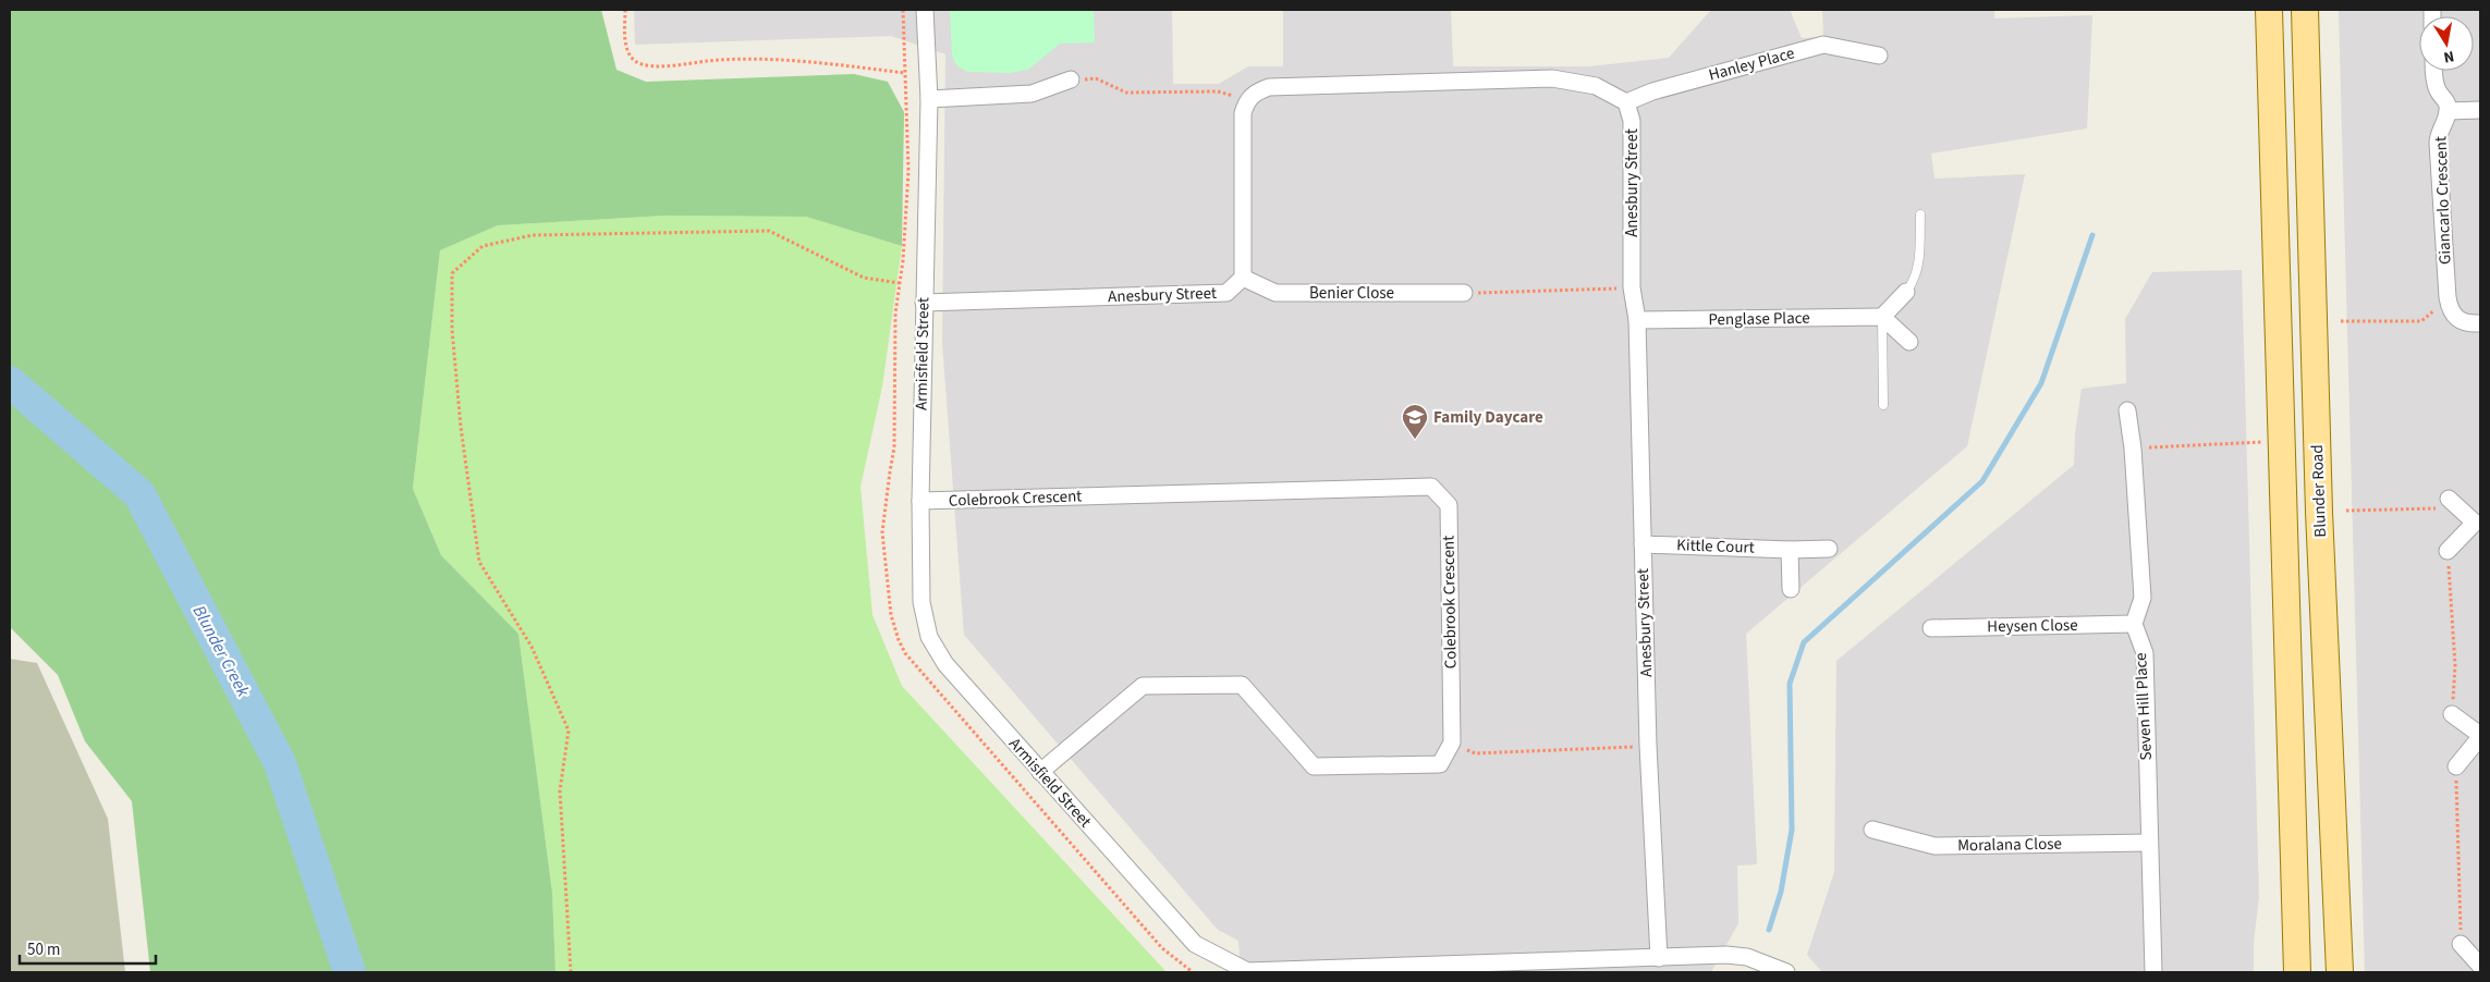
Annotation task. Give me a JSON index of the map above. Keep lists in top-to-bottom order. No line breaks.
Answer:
{"streets":{"main road":["Blunder Road"],"street":["Hanley Place","Anesbury Street","Giancarlo Crescent","Benier Close","Penglase Place","Armisfield Street","Colebrook Crescent","Kittle Court","Heysen Close","Seven Hill Place","Moralana Close"]},"crossings":[["Hanley Place","Anesbury Street"],["Anesbury Street","Benier Close"],["Anesbury Street","Penglase Place"],["Anesbury Street","Armisfield Street"],["Anesbury Street","Kittle Court"],["Armisfield Street","Colebrook Crescent"],["Heysen Close","Seven Hill Place"],["Seven Hill Place","Moralana Close"]],"water":["Blunder Creek"],"places":{"school or university":["Family Daycare"]},"scale_bar":"50 m","north":"bottom"}
